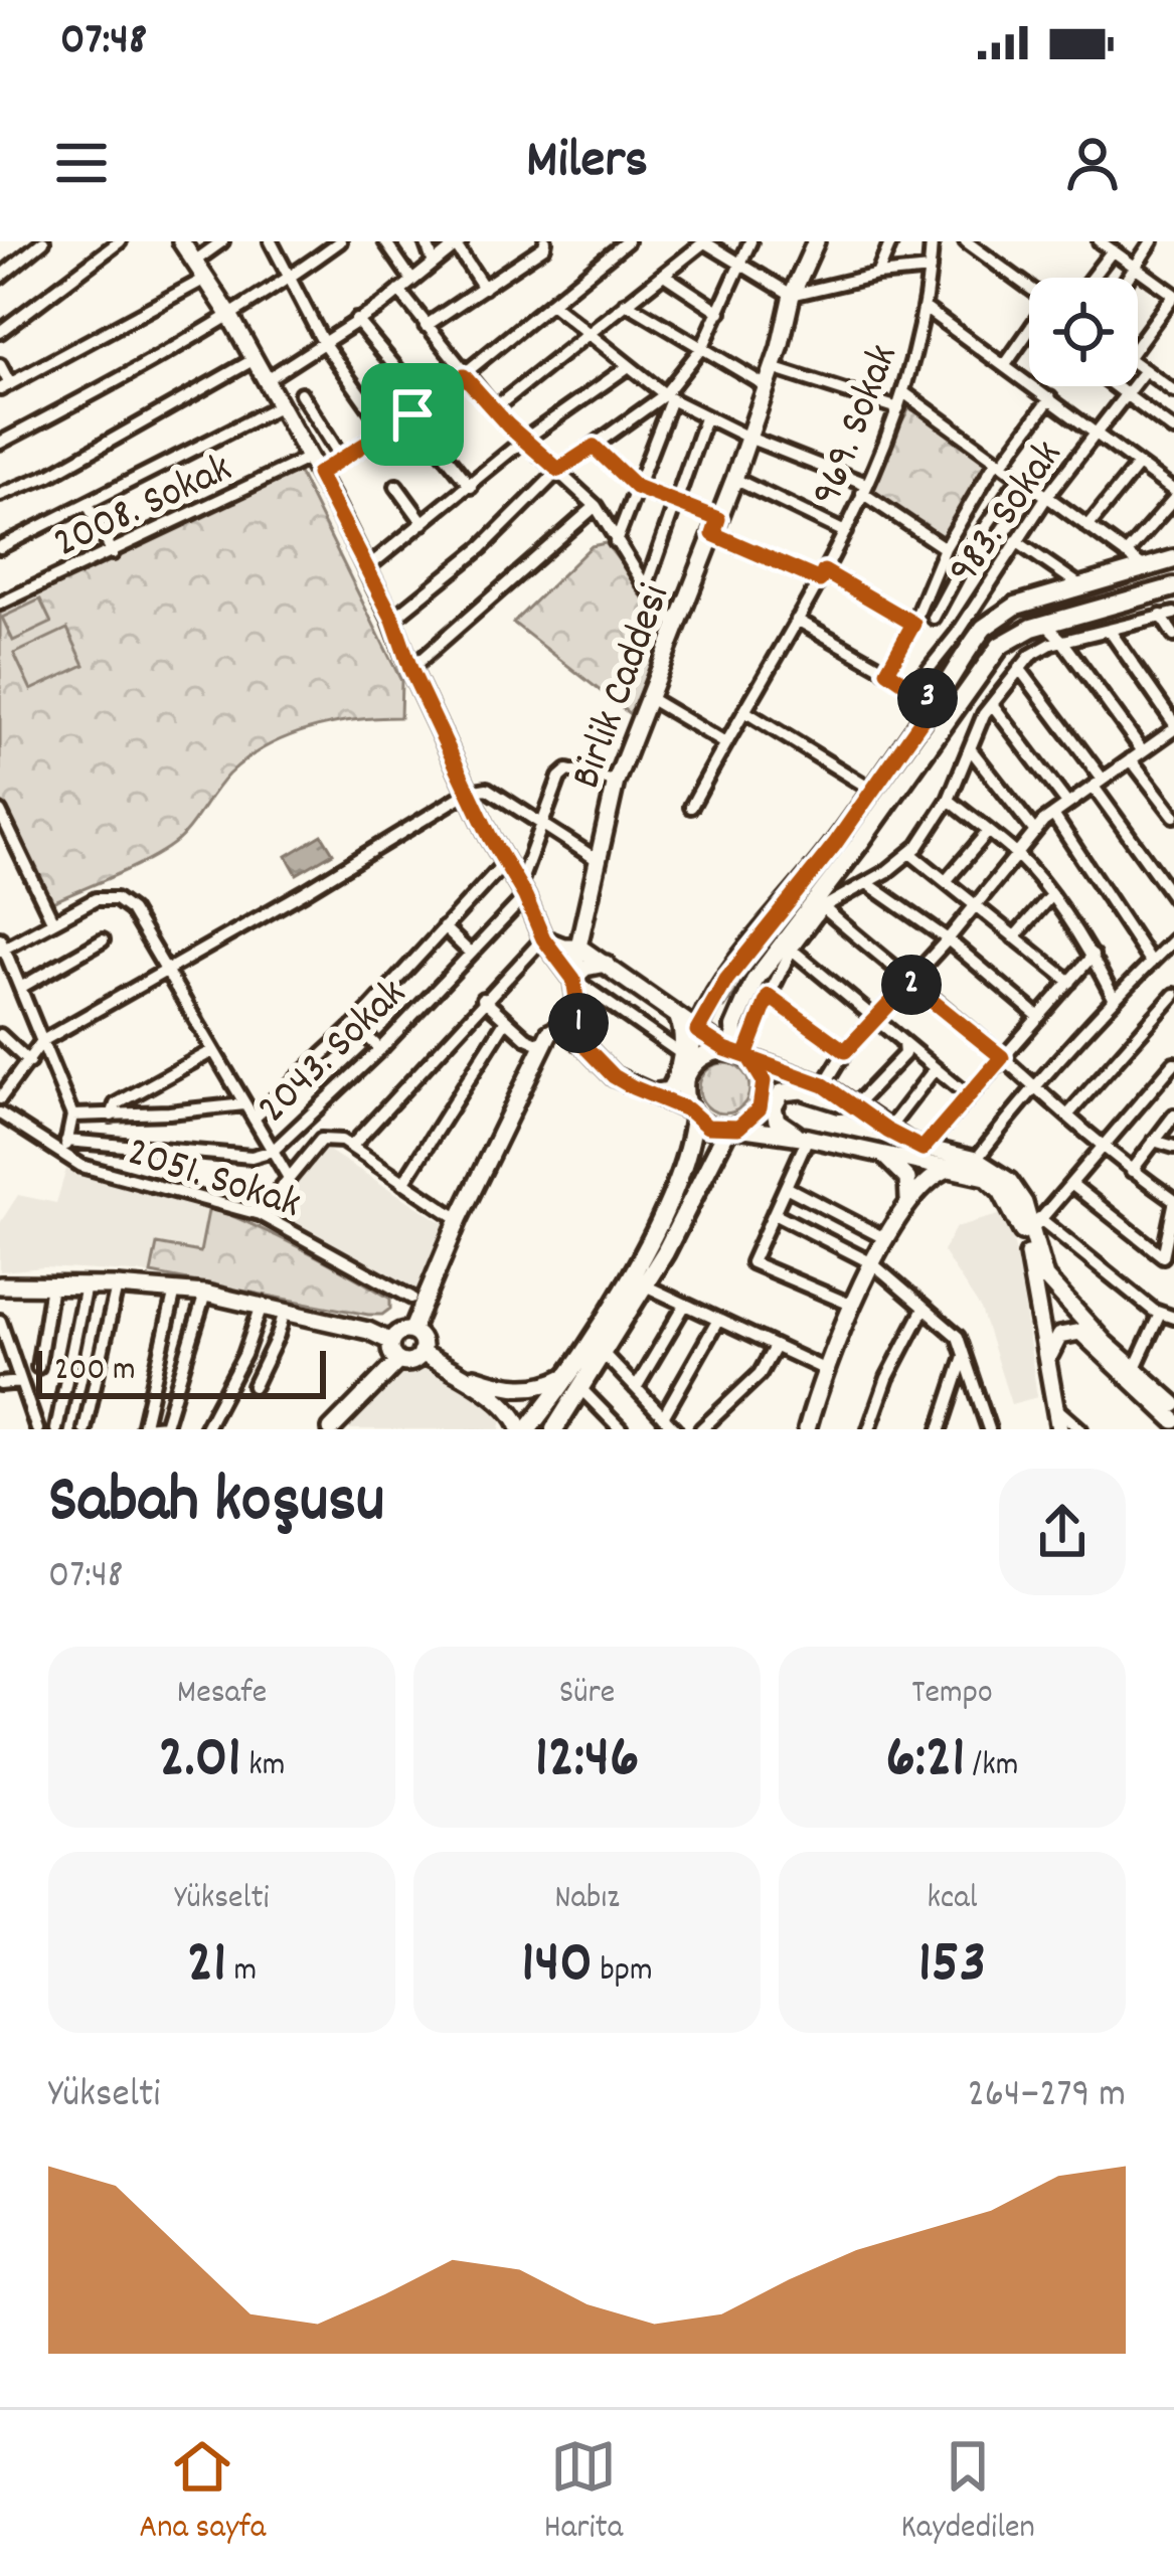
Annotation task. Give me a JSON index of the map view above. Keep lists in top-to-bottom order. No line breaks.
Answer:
{"streets":{"main road":["Birlik Caddesi"],"street":["969. Sokak","2008. Sokak","983. Sokak","2043. Sokak","2051. Sokak"]},"scale_bar":"200 m","page":{"status":"07:48","header":"Milers","pins":["3","2","1"],"scale":"200 m","heading":["Sabah koşusu","07:48"],"stats":[["Mesafe","2.01 km"],["Süre","12:46"],["Tempo","6:21 /km"],["Yükselti","21 m"],["Nabız","140 bpm"],["kcal","153"]],"chart":["Yükselti","264–279 m"],"tabs":["Ana sayfa","Harita","Kaydedilen"]}}
